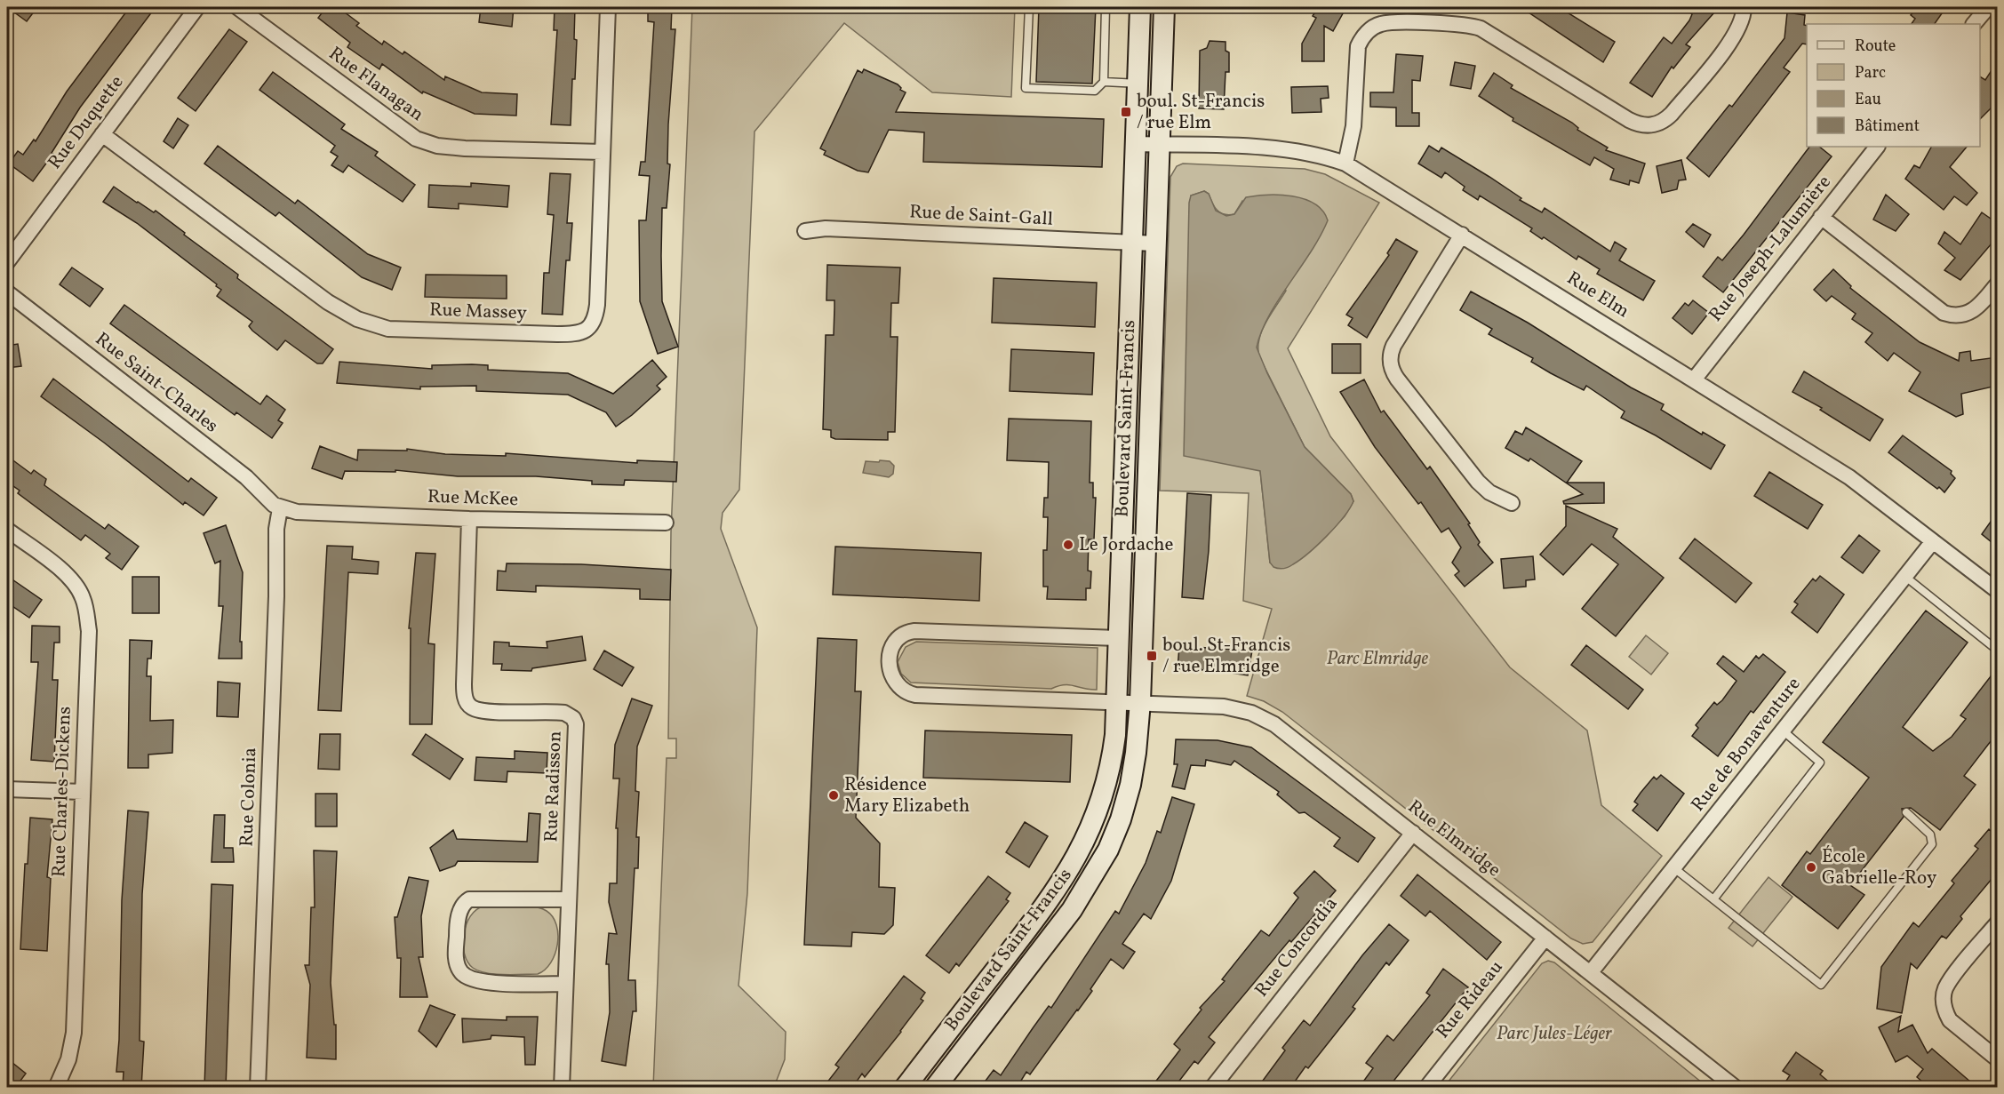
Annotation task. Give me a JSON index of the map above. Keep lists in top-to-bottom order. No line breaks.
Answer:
{"streets":{"street":["Rue Flanagan","Rue Duquette","Rue de Saint-Gall","Rue Joseph-Lalumière","Rue Elm","Rue Massey","Rue Saint-Charles","Boulevard Saint-Francis","Rue McKee","Rue de Bonaventure","Rue Radisson","Rue Charles-Dickens","Rue Colonia","Rue Elmridge","Rue Concordia","Rue Rideau"]},"crossings":[["Rue Flanagan","Rue Massey"],["Rue Duquette","Rue Massey"],["Rue de Saint-Gall","Boulevard Saint-Francis"],["Rue Joseph-Lalumière","Rue Elm"],["Rue Elm","Boulevard Saint-Francis"],["Rue Elm","Rue de Bonaventure"],["Rue Saint-Charles","Rue McKee"],["Rue Saint-Charles","Rue Colonia"],["Boulevard Saint-Francis","Rue Elmridge"],["Rue McKee","Rue Radisson"],["Rue McKee","Rue Colonia"],["Rue de Bonaventure","Rue Elmridge"],["Rue Elmridge","Rue Concordia"],["Rue Elmridge","Rue Rideau"]],"parks":["Parc Elmridge","Parc Jules-Léger"],"places":{"transit":["boul. St-Francis / rue Elm","boul. St-Francis / rue Elmridge"],"other":["Le Jordache","Résidence Mary Elizabeth","École Gabrielle-Roy"]},"legend":["Route","Parc","Eau","Bâtiment"]}
